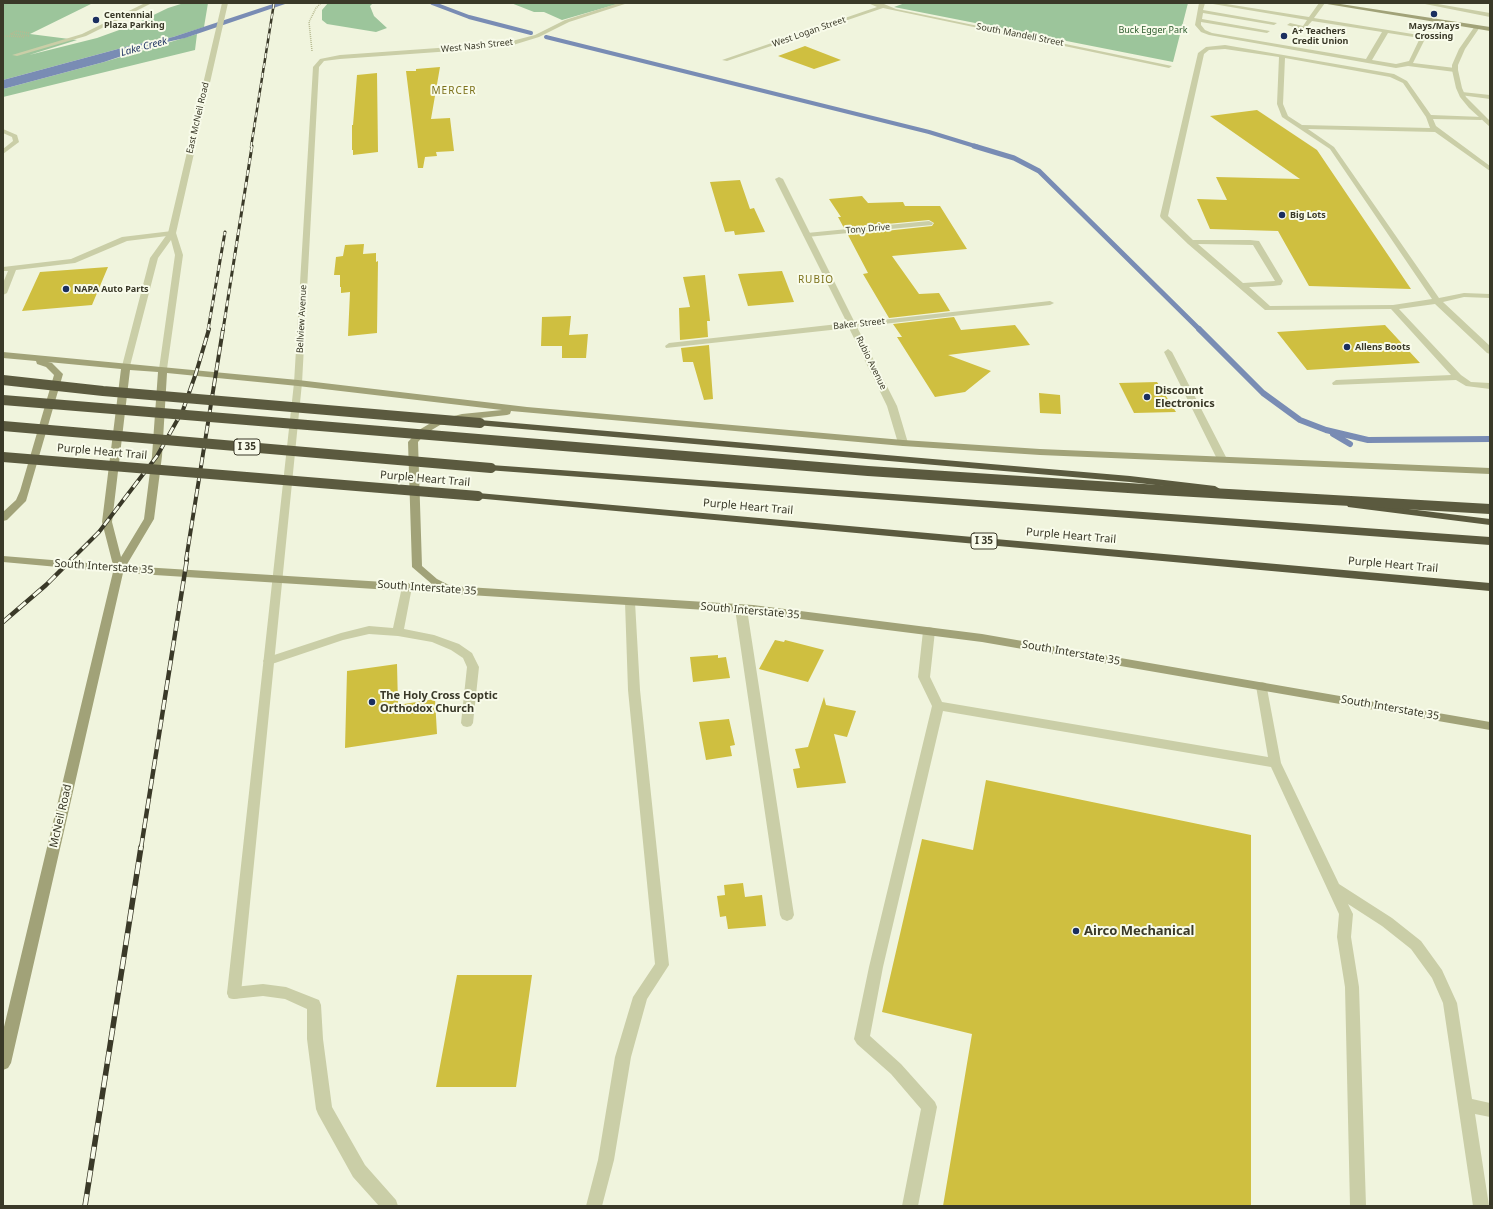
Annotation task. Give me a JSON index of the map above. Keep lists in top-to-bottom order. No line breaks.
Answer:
{"streets":{"highway":["I 35","Purple Heart Trail"],"main road":["South Interstate 35","McNeil Road"],"street":["West Logan Street","South Mandell Street","West Nash Street","East McNeil Road","Tony Drive","Bellview Avenue","Baker Street","Rubio Avenue"]},"crossings":[["West Logan Street","South Mandell Street"],["West Nash Street","Bellview Avenue"],["East McNeil Road","McNeil Road"],["Tony Drive","Rubio Avenue"],["Bellview Avenue","South Interstate 35"],["Baker Street","Rubio Avenue"],["South Interstate 35","McNeil Road"]],"districts":["MERCER","RUBIO"],"water":["Lake Creek"],"parks":["Buck Egger Park"],"places":["Mays/Mays Crossing","Centennial Plaza Parking","A+ Teachers Credit Union","Big Lots","NAPA Auto Parts","Allens Boots","Discount Electronics","The Holy Cross Coptic Orthodox Church","Airco Mechanical"]}
